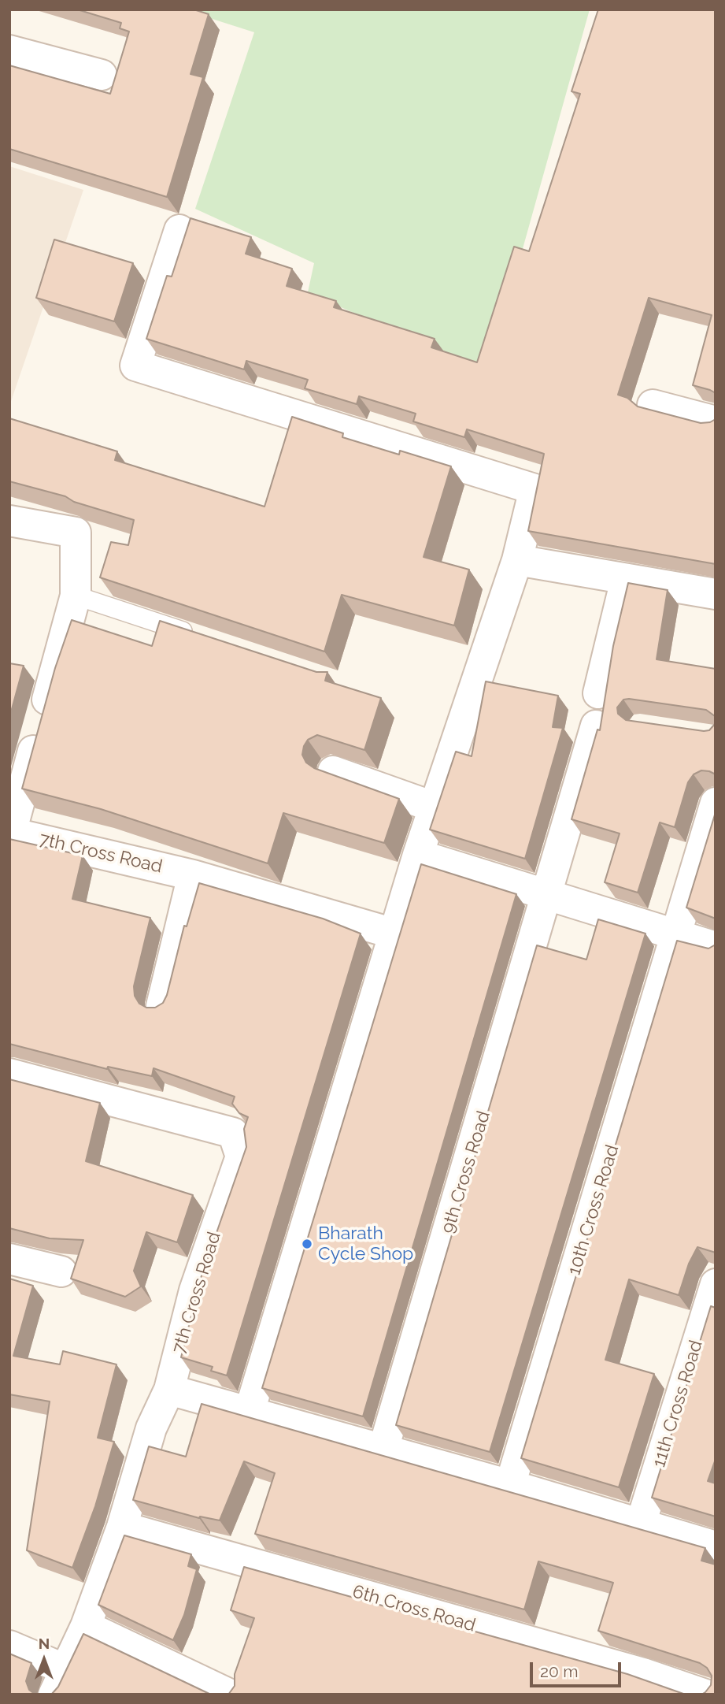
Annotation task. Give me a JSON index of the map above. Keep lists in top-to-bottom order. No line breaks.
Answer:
{"streets":{"street":["7th Cross Road","9th Cross Road","10th Cross Road","11th Cross Road","6th Cross Road"]},"places":["Bharath Cycle Shop"],"scale_bar":"20 m","north":"top"}
